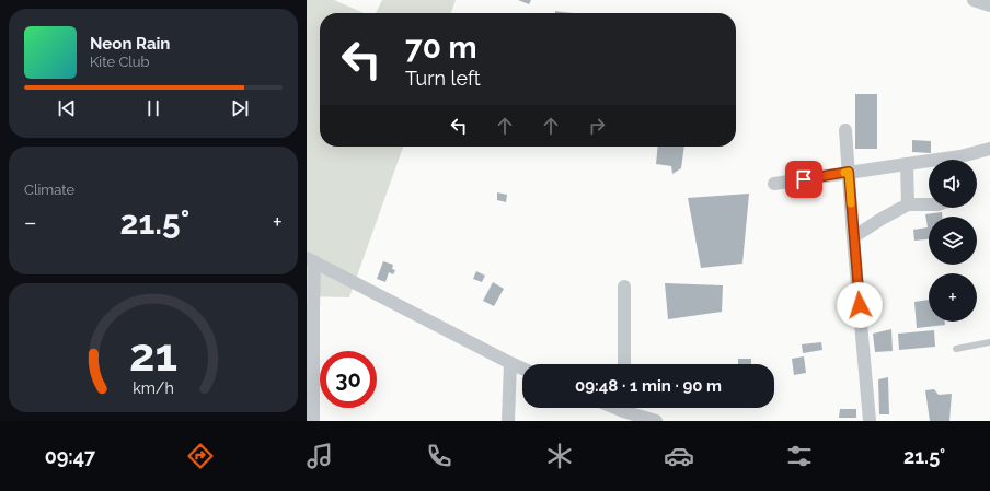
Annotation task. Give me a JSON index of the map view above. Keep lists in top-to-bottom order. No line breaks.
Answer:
{"page":{"turn":["70 m","Turn left"],"song":["Neon Rain","Kite Club"],"tile":"Climate","map_buttons":"+","heat":["−","21.5°","+"],"limit":"30","trip":"09:48 · 1 min · 90 m","tabs":["09:47","21.5°"],"gauge":["21","km/h"]}}
